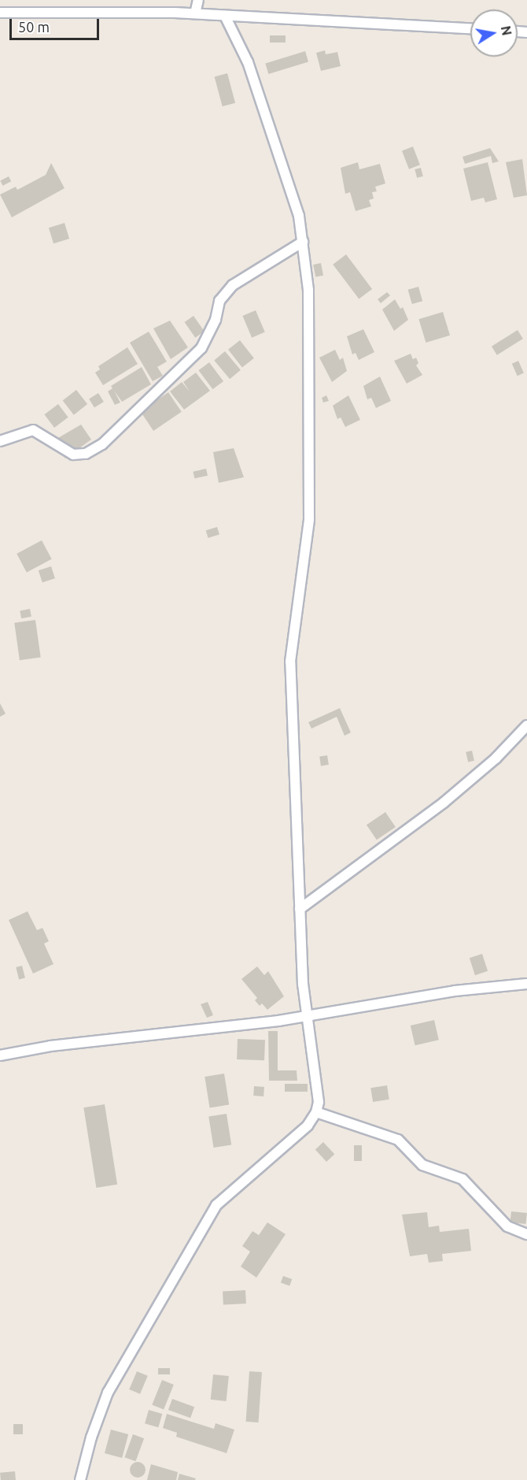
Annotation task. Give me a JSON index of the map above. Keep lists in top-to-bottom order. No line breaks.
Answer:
{"scale_bar":"50 m","north":"right"}
